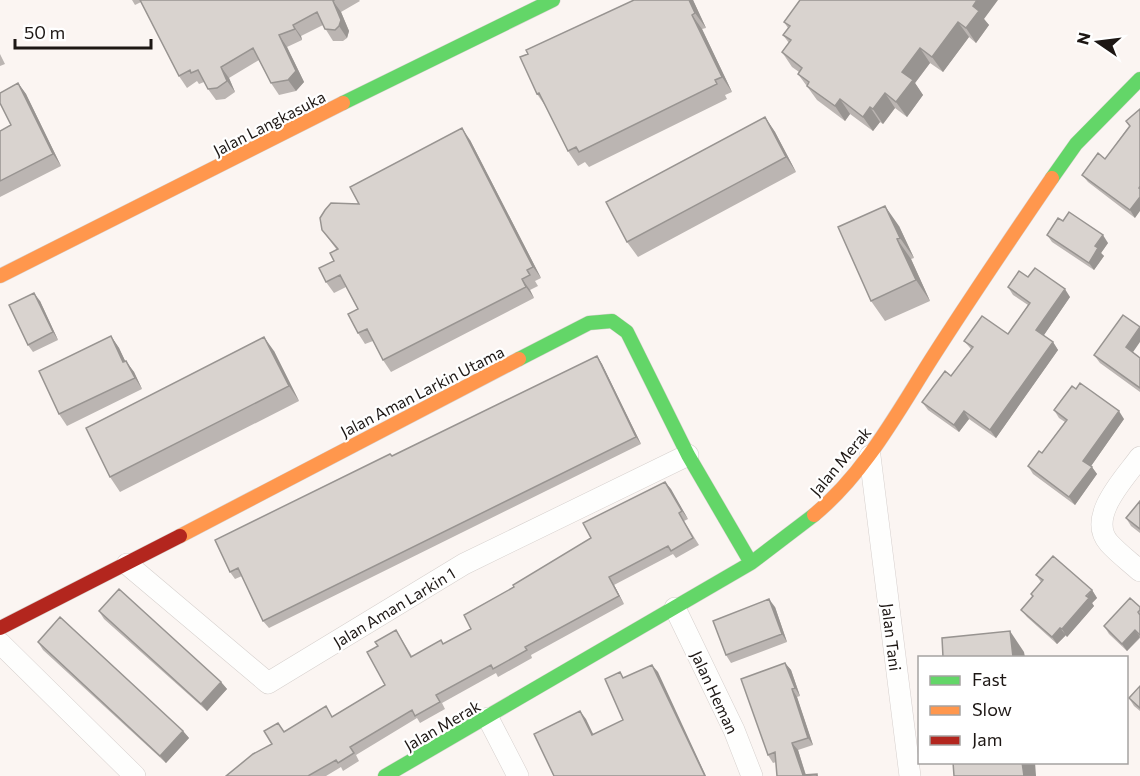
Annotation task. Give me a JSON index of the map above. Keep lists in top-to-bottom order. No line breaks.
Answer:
{"streets":{"street":["Jalan Langkasuka","Jalan Aman Larkin Utama","Jalan Merak","Jalan Aman Larkin 1","Jalan Tani","Jalan Heman"]},"crossings":[["Jalan Aman Larkin Utama","Jalan Merak"],["Jalan Aman Larkin Utama","Jalan Aman Larkin 1"],["Jalan Merak","Jalan Tani"],["Jalan Merak","Jalan Heman"]],"legend":["Fast","Slow","Jam"],"scale_bar":"50 m","north":"left"}
